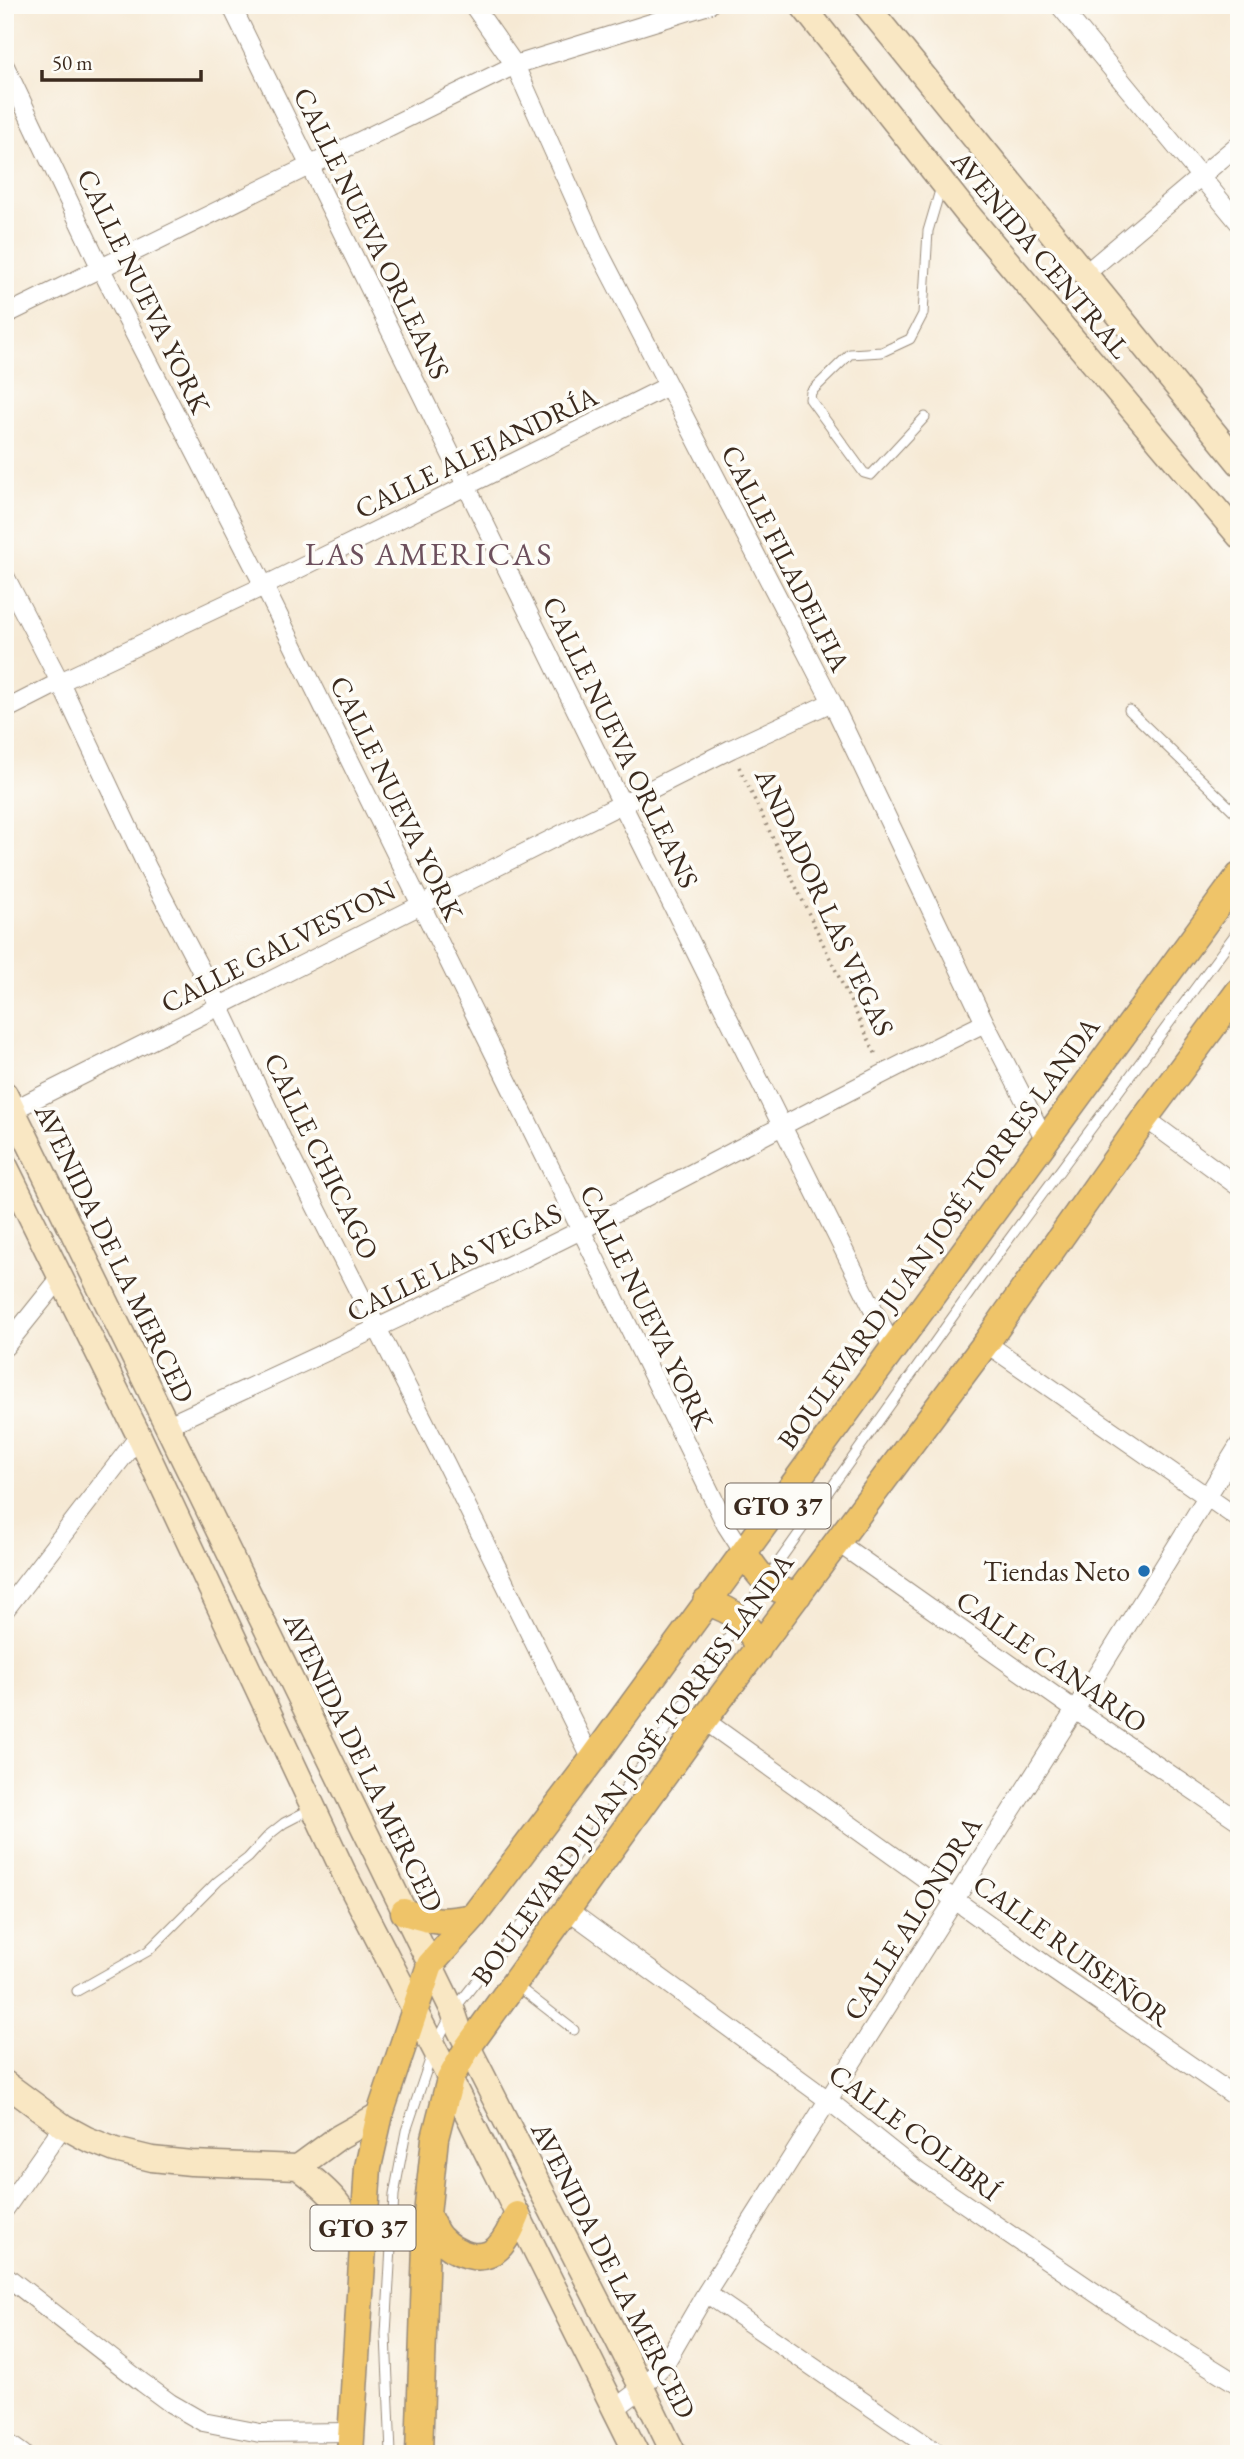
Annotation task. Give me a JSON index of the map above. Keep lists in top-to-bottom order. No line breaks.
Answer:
{"streets":{"main road":["BOULEVARD JUAN JOSÉ TORRES LANDA","GTO 37"],"street":["CALLE NUEVA ORLEANS","AVENIDA CENTRAL","CALLE NUEVA YORK","CALLE ALEJANDRÍA","CALLE FILADELFIA","CALLE GALVESTON","CALLE CHICAGO","AVENIDA DE LA MERCED","CALLE LAS VEGAS","CALLE CANARIO","CALLE ALONDRA","CALLE RUISEÑOR","CALLE COLIBRÍ"],"path":["ANDADOR LAS VEGAS"]},"crossings":[["CALLE NUEVA ORLEANS","CALLE ALEJANDRÍA"],["CALLE NUEVA ORLEANS","CALLE GALVESTON"],["CALLE NUEVA ORLEANS","BOULEVARD JUAN JOSÉ TORRES LANDA"],["CALLE NUEVA ORLEANS","CALLE LAS VEGAS"],["CALLE NUEVA YORK","CALLE ALEJANDRÍA"],["CALLE NUEVA YORK","CALLE GALVESTON"],["CALLE NUEVA YORK","BOULEVARD JUAN JOSÉ TORRES LANDA"],["CALLE NUEVA YORK","CALLE LAS VEGAS"],["CALLE ALEJANDRÍA","CALLE FILADELFIA"],["CALLE ALEJANDRÍA","CALLE CHICAGO"],["CALLE FILADELFIA","CALLE GALVESTON"],["CALLE FILADELFIA","BOULEVARD JUAN JOSÉ TORRES LANDA"],["CALLE FILADELFIA","CALLE LAS VEGAS"],["ANDADOR LAS VEGAS","CALLE GALVESTON"],["ANDADOR LAS VEGAS","CALLE LAS VEGAS"],["CALLE GALVESTON","CALLE CHICAGO"],["CALLE GALVESTON","AVENIDA DE LA MERCED"],["CALLE CHICAGO","BOULEVARD JUAN JOSÉ TORRES LANDA"],["CALLE CHICAGO","CALLE LAS VEGAS"],["BOULEVARD JUAN JOSÉ TORRES LANDA","AVENIDA DE LA MERCED"],["BOULEVARD JUAN JOSÉ TORRES LANDA","CALLE CANARIO"],["BOULEVARD JUAN JOSÉ TORRES LANDA","CALLE RUISEÑOR"],["BOULEVARD JUAN JOSÉ TORRES LANDA","CALLE COLIBRÍ"],["AVENIDA DE LA MERCED","CALLE LAS VEGAS"],["AVENIDA DE LA MERCED","CALLE ALONDRA"],["CALLE CANARIO","CALLE ALONDRA"],["CALLE ALONDRA","CALLE RUISEÑOR"],["CALLE ALONDRA","CALLE COLIBRÍ"]],"districts":["LAS AMERICAS"],"places":["Tiendas Neto"],"scale_bar":"50 m"}
